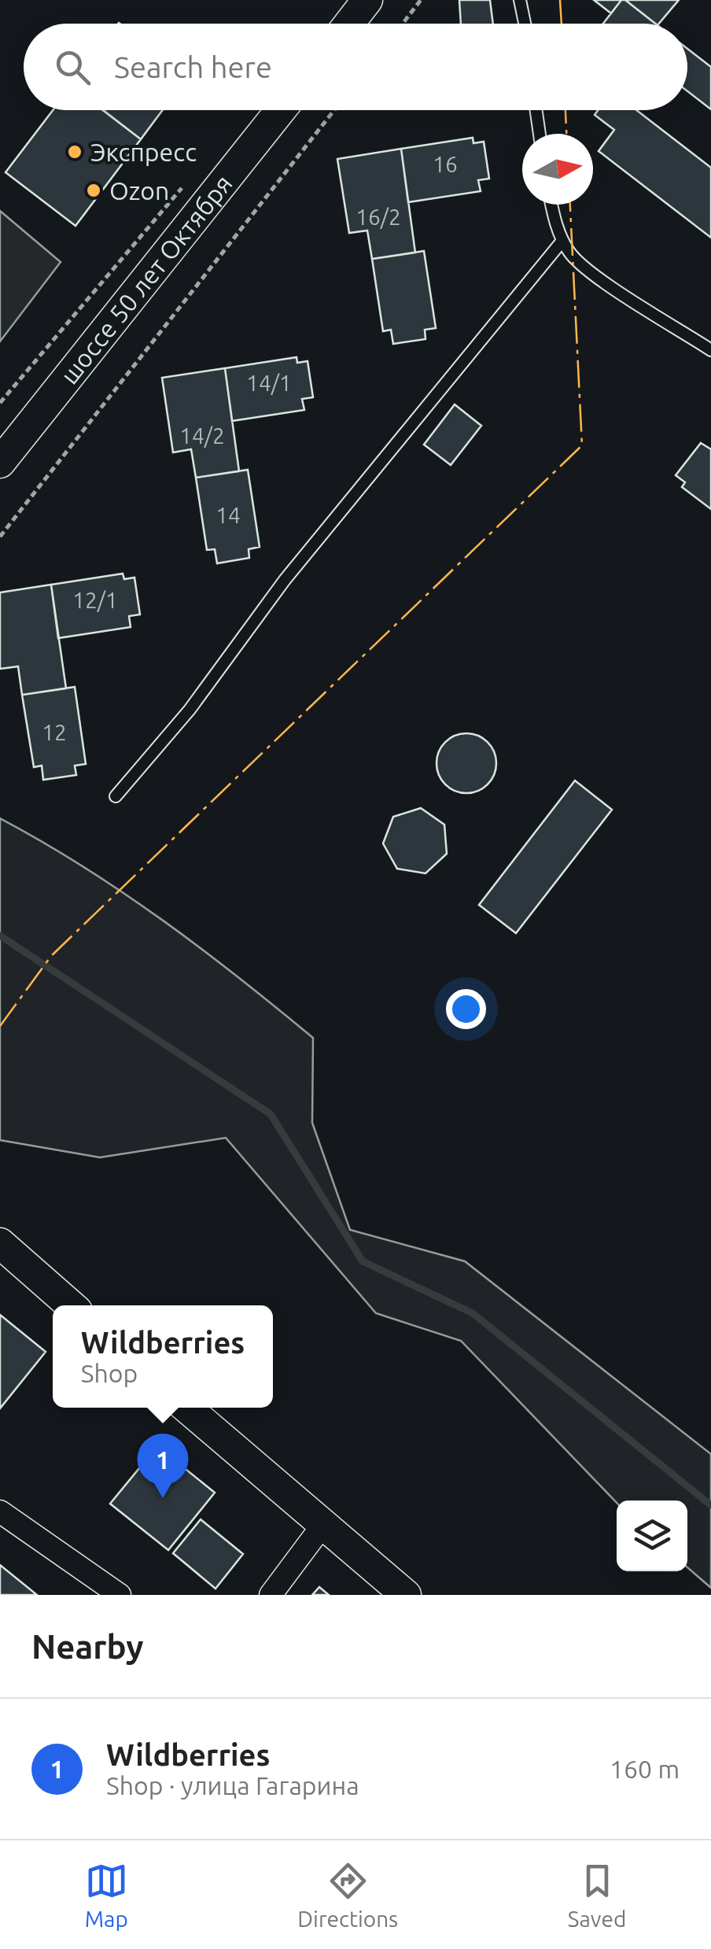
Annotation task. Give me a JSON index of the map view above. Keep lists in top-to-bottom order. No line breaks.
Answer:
{"streets":{"street":["шоссе 50 лет Октября"]},"places":["Экспресс","Ozon"],"house_numbers":["16","16/2","14/1","14/2","14","12/1","12"],"north":"right","page":{"search":"Search here","popup":["Wildberries","Shop"],"pins":"1","heading":"Nearby","list":[{"mark":"1","name":"Wildberries","note":"Shop · улица Гагарина","value":"160 m"}],"nav":["Map","Directions","Saved"]}}
